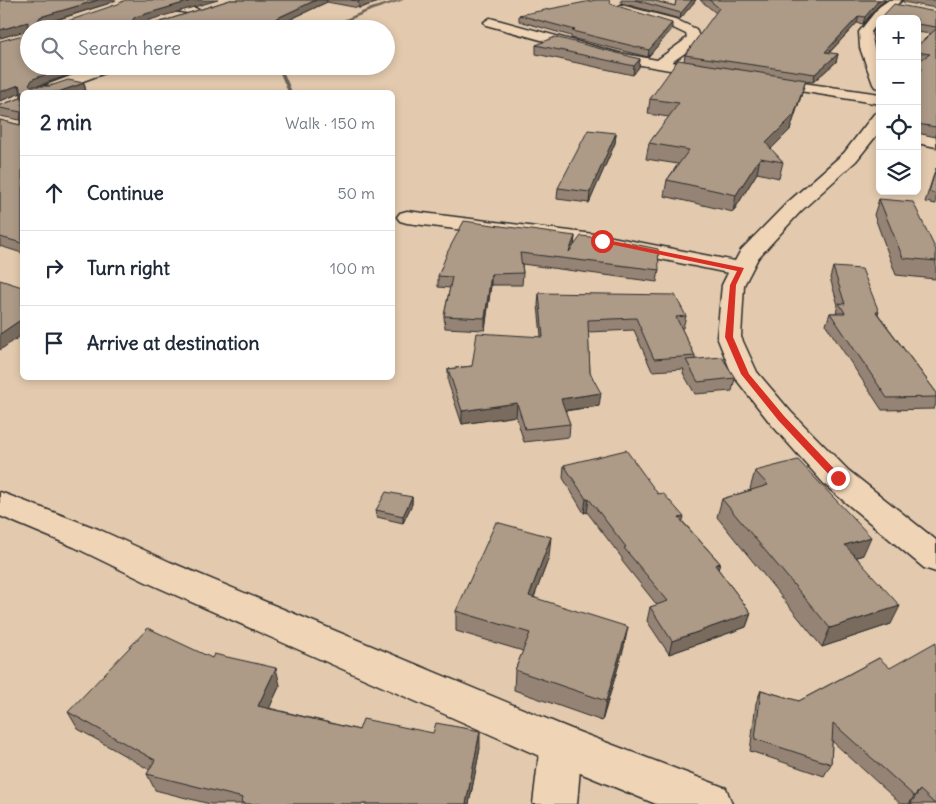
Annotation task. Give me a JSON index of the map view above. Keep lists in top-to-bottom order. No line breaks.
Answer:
{"page":{"map_buttons":["+","−"],"search":"Search here","heading":["2 min","Walk · 150 m"],"list":[["Continue","50 m"],["Turn right","100 m"],"Arrive at destination"]}}
